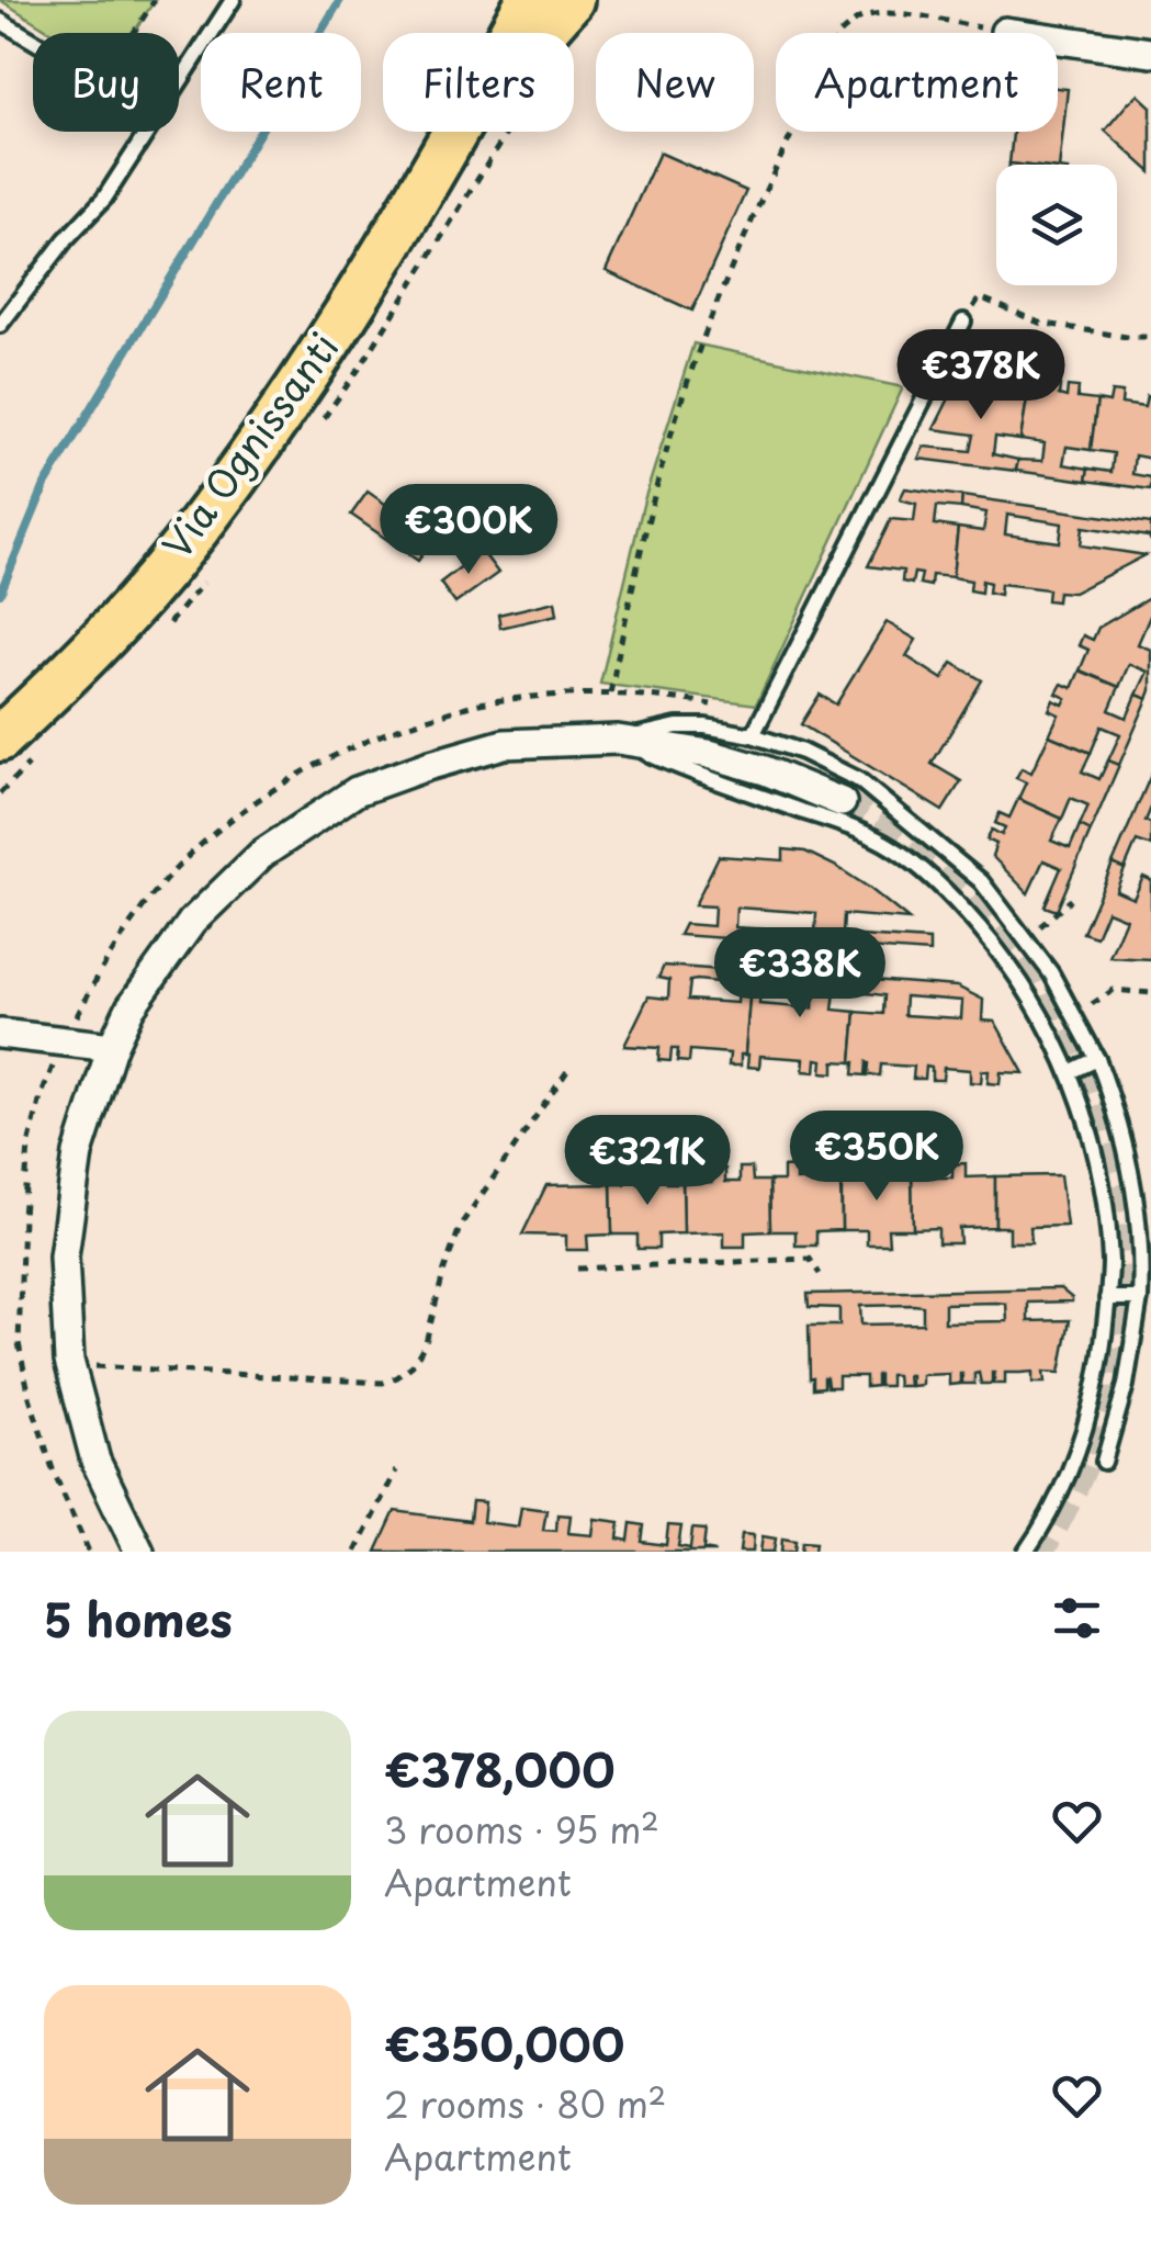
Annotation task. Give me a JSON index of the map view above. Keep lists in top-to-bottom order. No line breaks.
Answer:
{"streets":{"main road":["Via Ognissanti"]},"page":{"chip":["Buy","Rent","Filters","New","Apartment"],"price":["€378K","€300K","€338K","€350K","€321K"],"heading":"5 homes","list":[{"name":"€378,000","note":"3 rooms · 95 m² · Apartment"},{"name":"€350,000","note":"2 rooms · 80 m² · Apartment"}]}}
